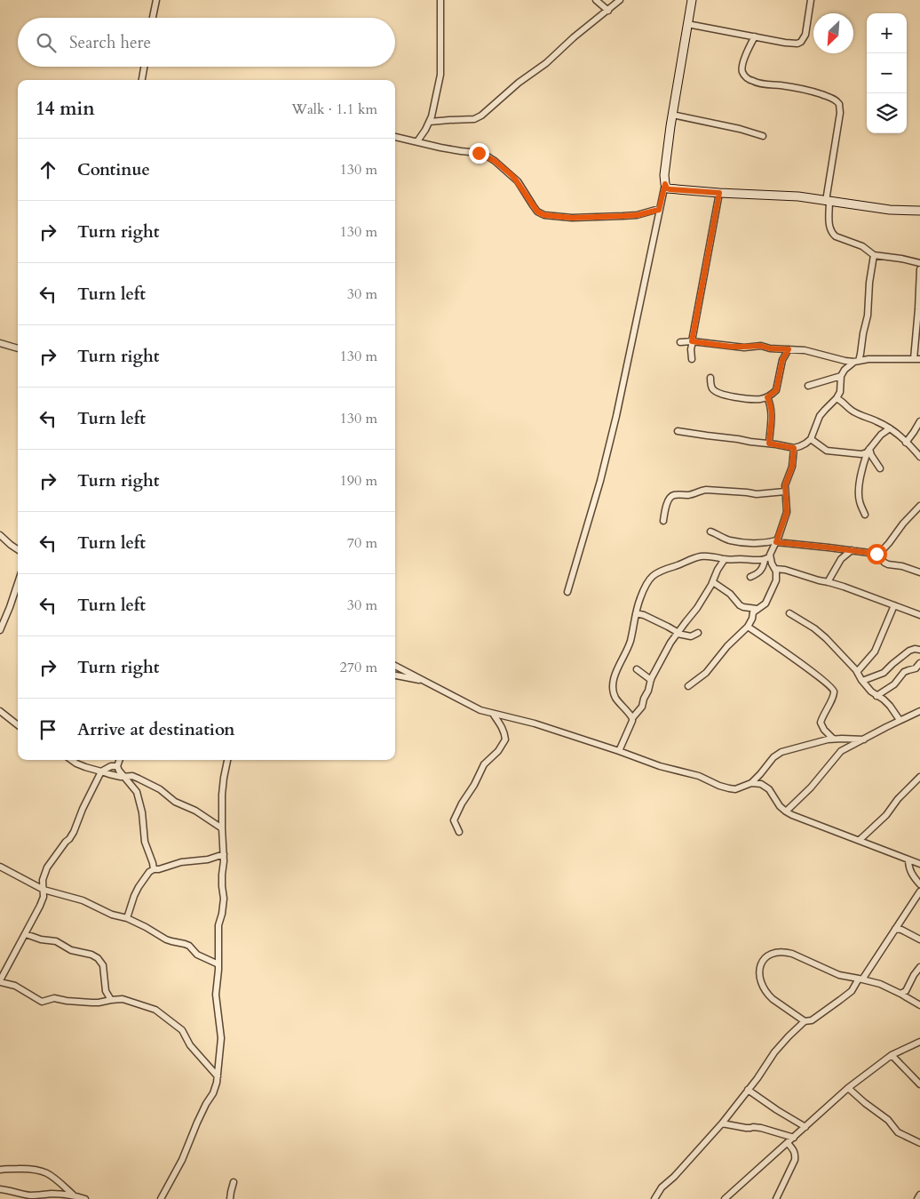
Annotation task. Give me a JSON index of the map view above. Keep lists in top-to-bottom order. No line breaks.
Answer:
{"north":"bottom left","page":{"map_buttons":["+","−"],"search":"Search here","heading":["14 min","Walk · 1.1 km"],"list":[["Continue","130 m"],["Turn right","130 m"],["Turn left","30 m"],["Turn right","130 m"],["Turn left","130 m"],["Turn right","190 m"],["Turn left","70 m"],["Turn left","30 m"],["Turn right","270 m"],"Arrive at destination"]}}
